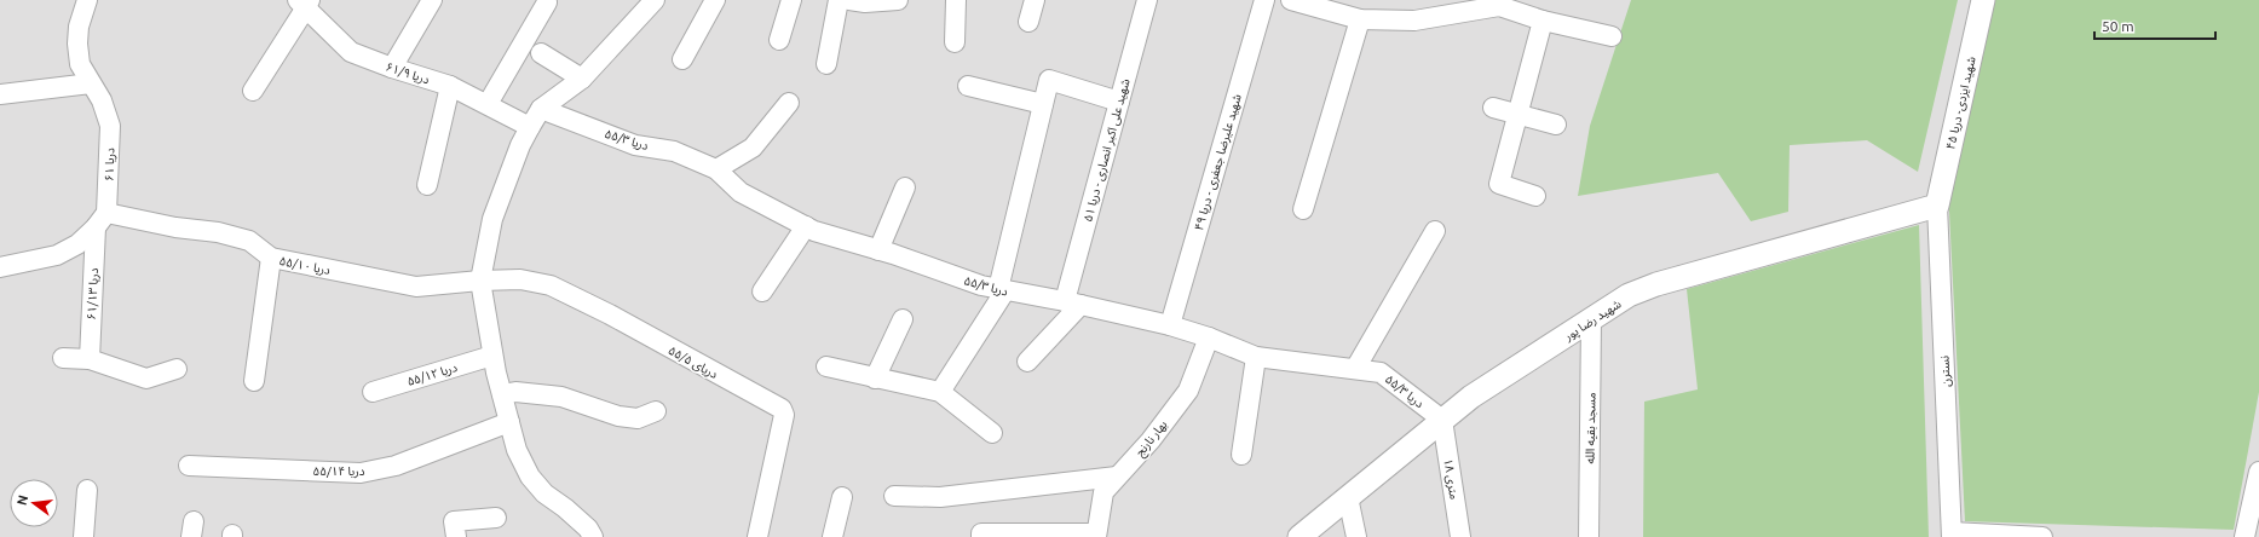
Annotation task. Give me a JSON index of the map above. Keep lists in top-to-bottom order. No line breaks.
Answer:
{"streets":{"street":["دریا ۶۱/۹","شهید ایزدی- دریا ۴۵","دریا ۵۵/۳","شهید علی اکبر انصاری - دریا ۵۱","شهید علیرضا جعفری - دریا ۴۹","دریا ۶۱","دریا ۵۵/۱۰","دریا ۶۱/۱۳","شهید رضا پور","دریای ۵۵/۵","نسترن","دریا ۵۵/۱۲","مسجد بقیه الله","بهار نارنج","دریا ۵۵/۱۴","۱۸ متری"]},"crossings":[["شهید ایزدی- دریا ۴۵","شهید رضا پور"],["شهید ایزدی- دریا ۴۵","نسترن"],["دریا ۵۵/۳","شهید علی اکبر انصاری - دریا ۵۱"],["دریا ۵۵/۳","شهید علیرضا جعفری - دریا ۴۹"],["دریا ۵۵/۳","شهید رضا پور"],["دریا ۵۵/۳","بهار نارنج"],["دریا ۵۵/۳","۱۸ متری"],["دریا ۶۱","دریا ۵۵/۱۰"],["دریا ۶۱","دریا ۶۱/۱۳"],["دریا ۵۵/۱۰","دریا ۶۱/۱۳"],["دریا ۵۵/۱۰","دریای ۵۵/۵"],["شهید رضا پور","نسترن"],["شهید رضا پور","مسجد بقیه الله"],["شهید رضا پور","۱۸ متری"]],"scale_bar":"50 m","north":"left"}
